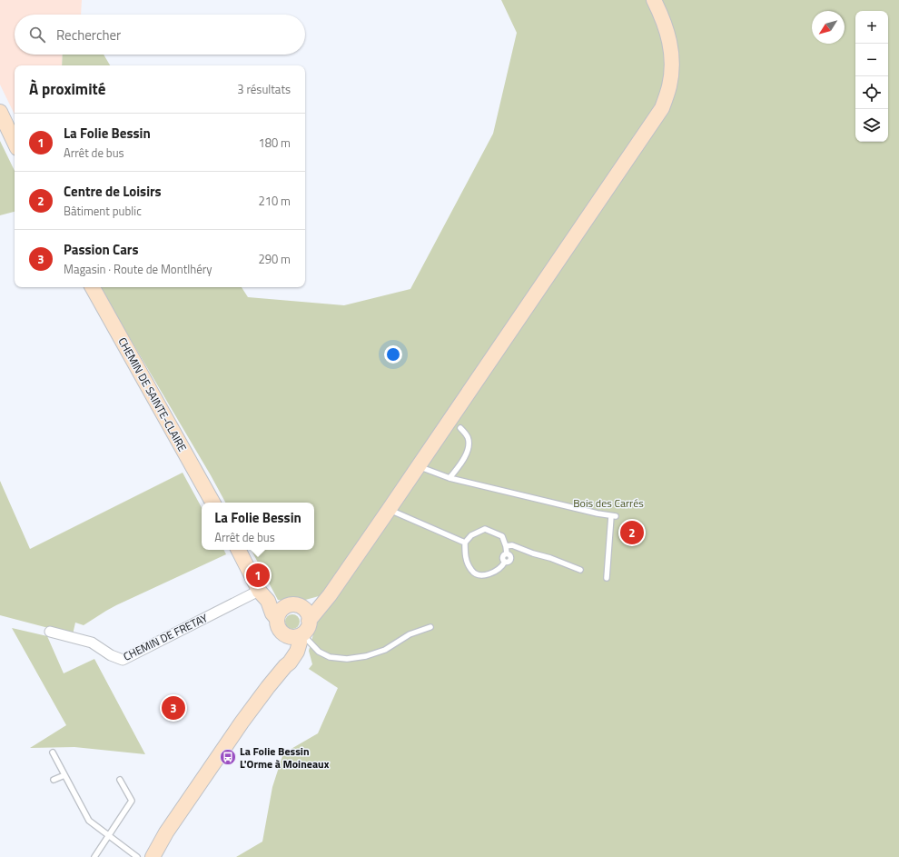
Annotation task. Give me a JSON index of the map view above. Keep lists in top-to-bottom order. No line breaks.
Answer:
{"streets":{"main road":["CHEMIN DE SAINTE-CLAIRE"],"street":["CHEMIN DE FRETAY"]},"parks":["Bois des Carrés"],"places":{"bus stop":["La Folie Bessin L'Orme à Moineaux"]},"north":"bottom left","page":{"map_buttons":["+","−"],"search":"Rechercher","heading":["À proximité","3 résultats"],"list":[{"mark":"1","name":"La Folie Bessin","note":"Arrêt de bus","value":"180 m"},{"mark":"2","name":"Centre de Loisirs","note":"Bâtiment public","value":"210 m"},{"mark":"3","name":"Passion Cars","note":"Magasin · Route de Montlhéry","value":"290 m"}],"popup":["La Folie Bessin","Arrêt de bus"],"pins":["2","1","3"]}}
